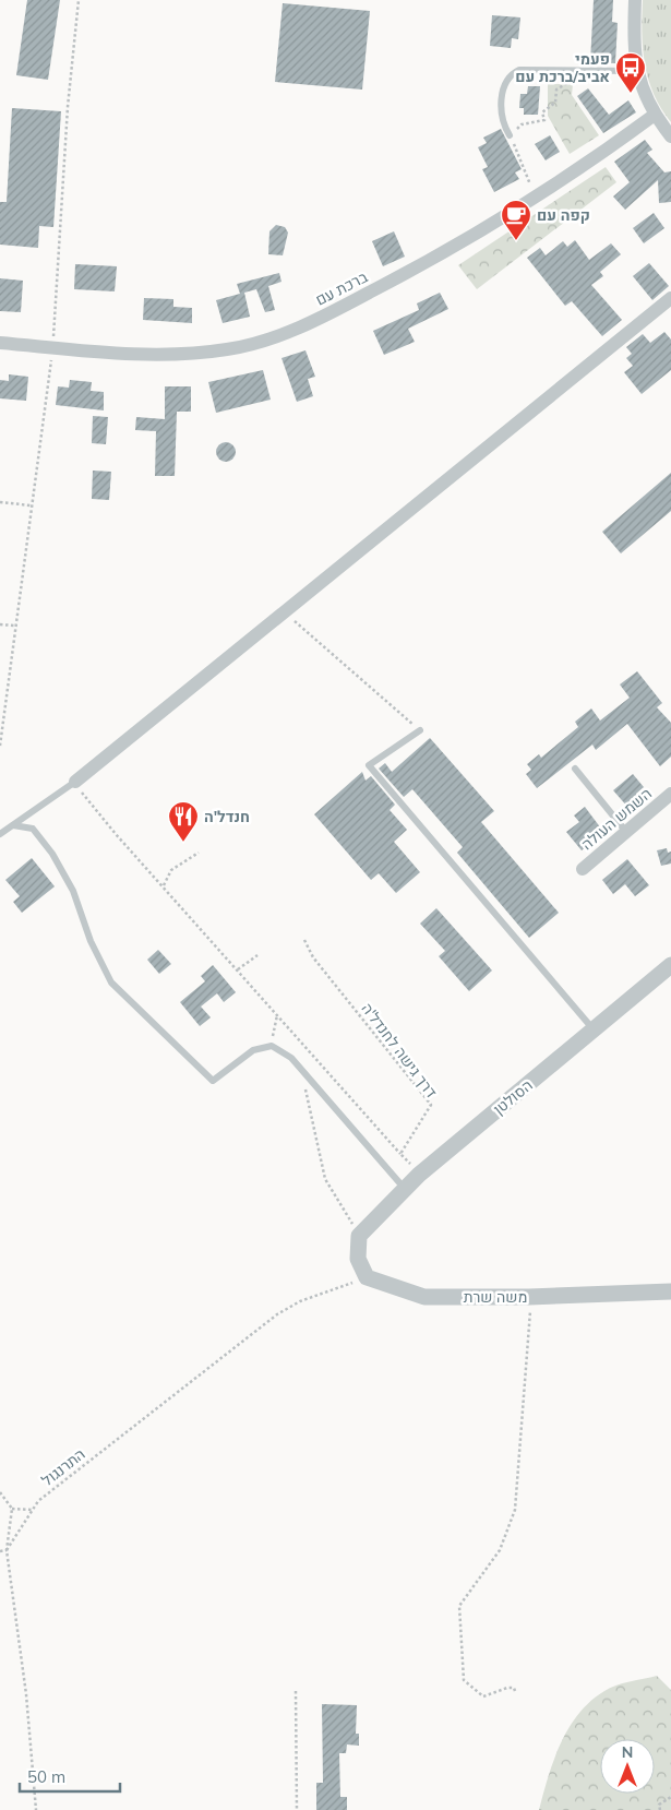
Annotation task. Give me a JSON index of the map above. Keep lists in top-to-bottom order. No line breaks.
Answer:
{"streets":{"street":["ברכת עם","השמש העולה","הסולטן","משה שרת"],"path":["דרך גישה לחנדל'ה","התרנגול"]},"crossings":[["משה שרת","התרנגול"]],"places":{"bus stop":["פעמי אביב/ברכת עם"],"cafe":["קפה עם"],"restaurant":["חנדל'ה"]},"scale_bar":"50 m","north":"top"}
